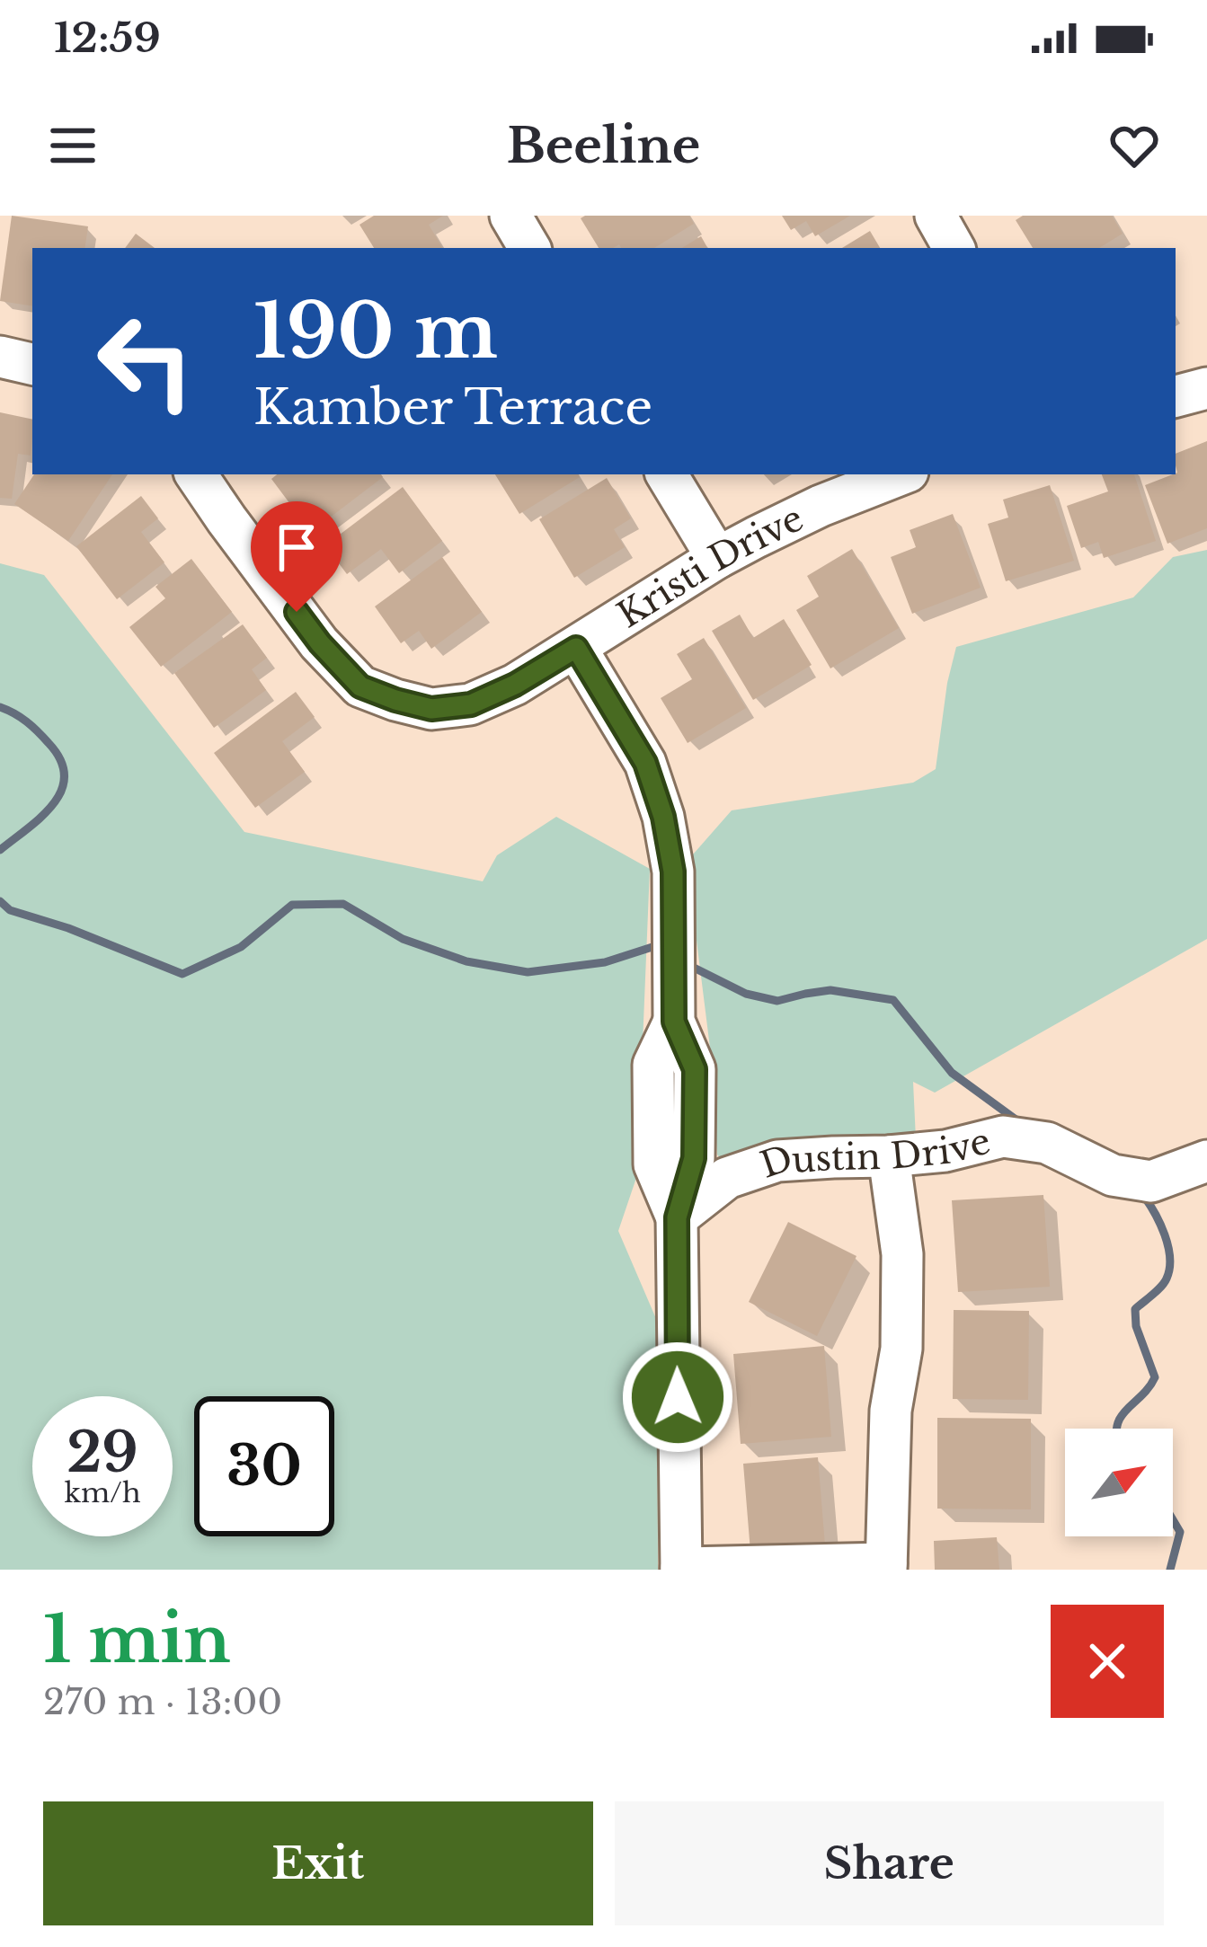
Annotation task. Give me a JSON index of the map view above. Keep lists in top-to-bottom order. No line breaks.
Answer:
{"streets":{"street":["Kristi Drive","Dustin Drive"]},"north":"top right","page":{"status":"12:59","header":"Beeline","turn":["190 m","Kamber Terrace"],"speed":"29 km/h","limit":"30","heading":["1 min","270 m · 13:00"],"buttons":["Exit","Share"]}}
